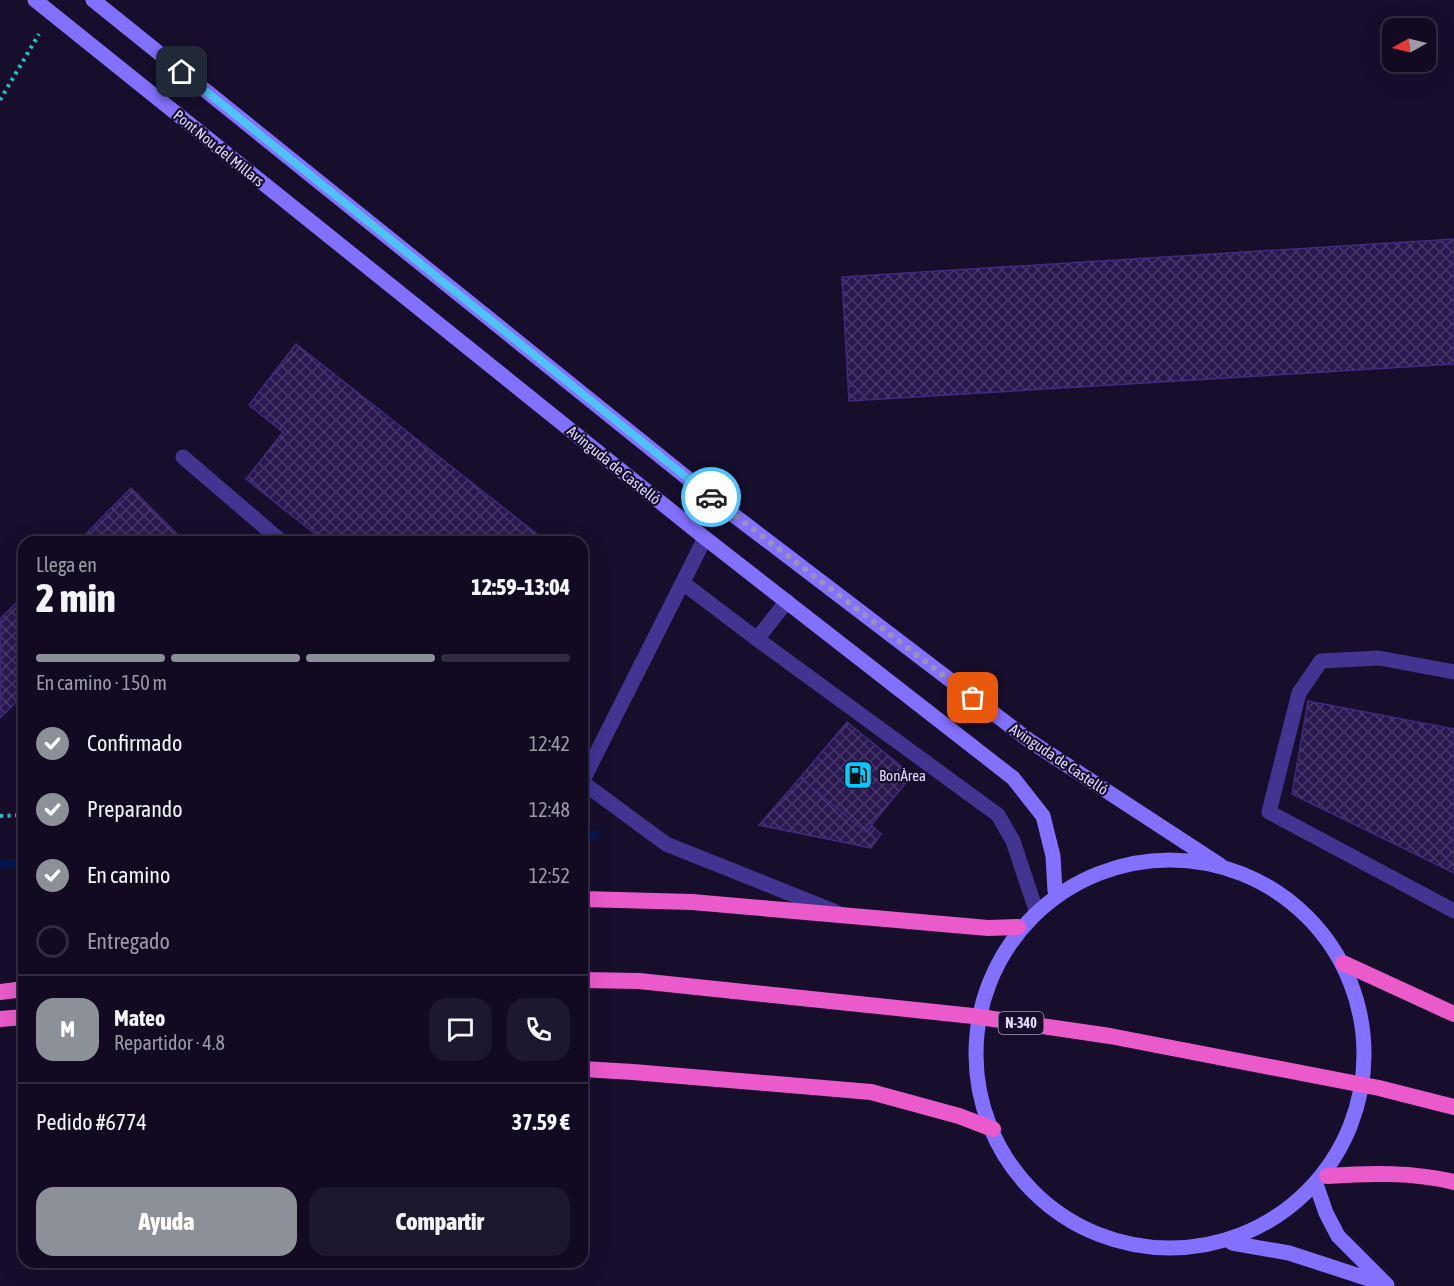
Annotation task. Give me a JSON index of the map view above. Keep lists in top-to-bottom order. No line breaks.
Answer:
{"streets":{"highway":["N-340"],"main road":["Pont Nou del Millars","Avinguda de Castelló"]},"crossings":[["Pont Nou del Millars","Avinguda de Castelló"]],"places":{"fuel station":["BonÀrea"]},"north":"left","page":{"heading":["2 min","Llega en","12:59–13:04"],"panel":["Mateo","Repartidor · 4.8","Pedido #6774","37.59 €"],"bar":"En camino · 150 m","list":[["Confirmado","12:42"],["Preparando","12:48"],["En camino","12:52"],"Entregado"],"round":"M","buttons":["Ayuda","Compartir"]}}
